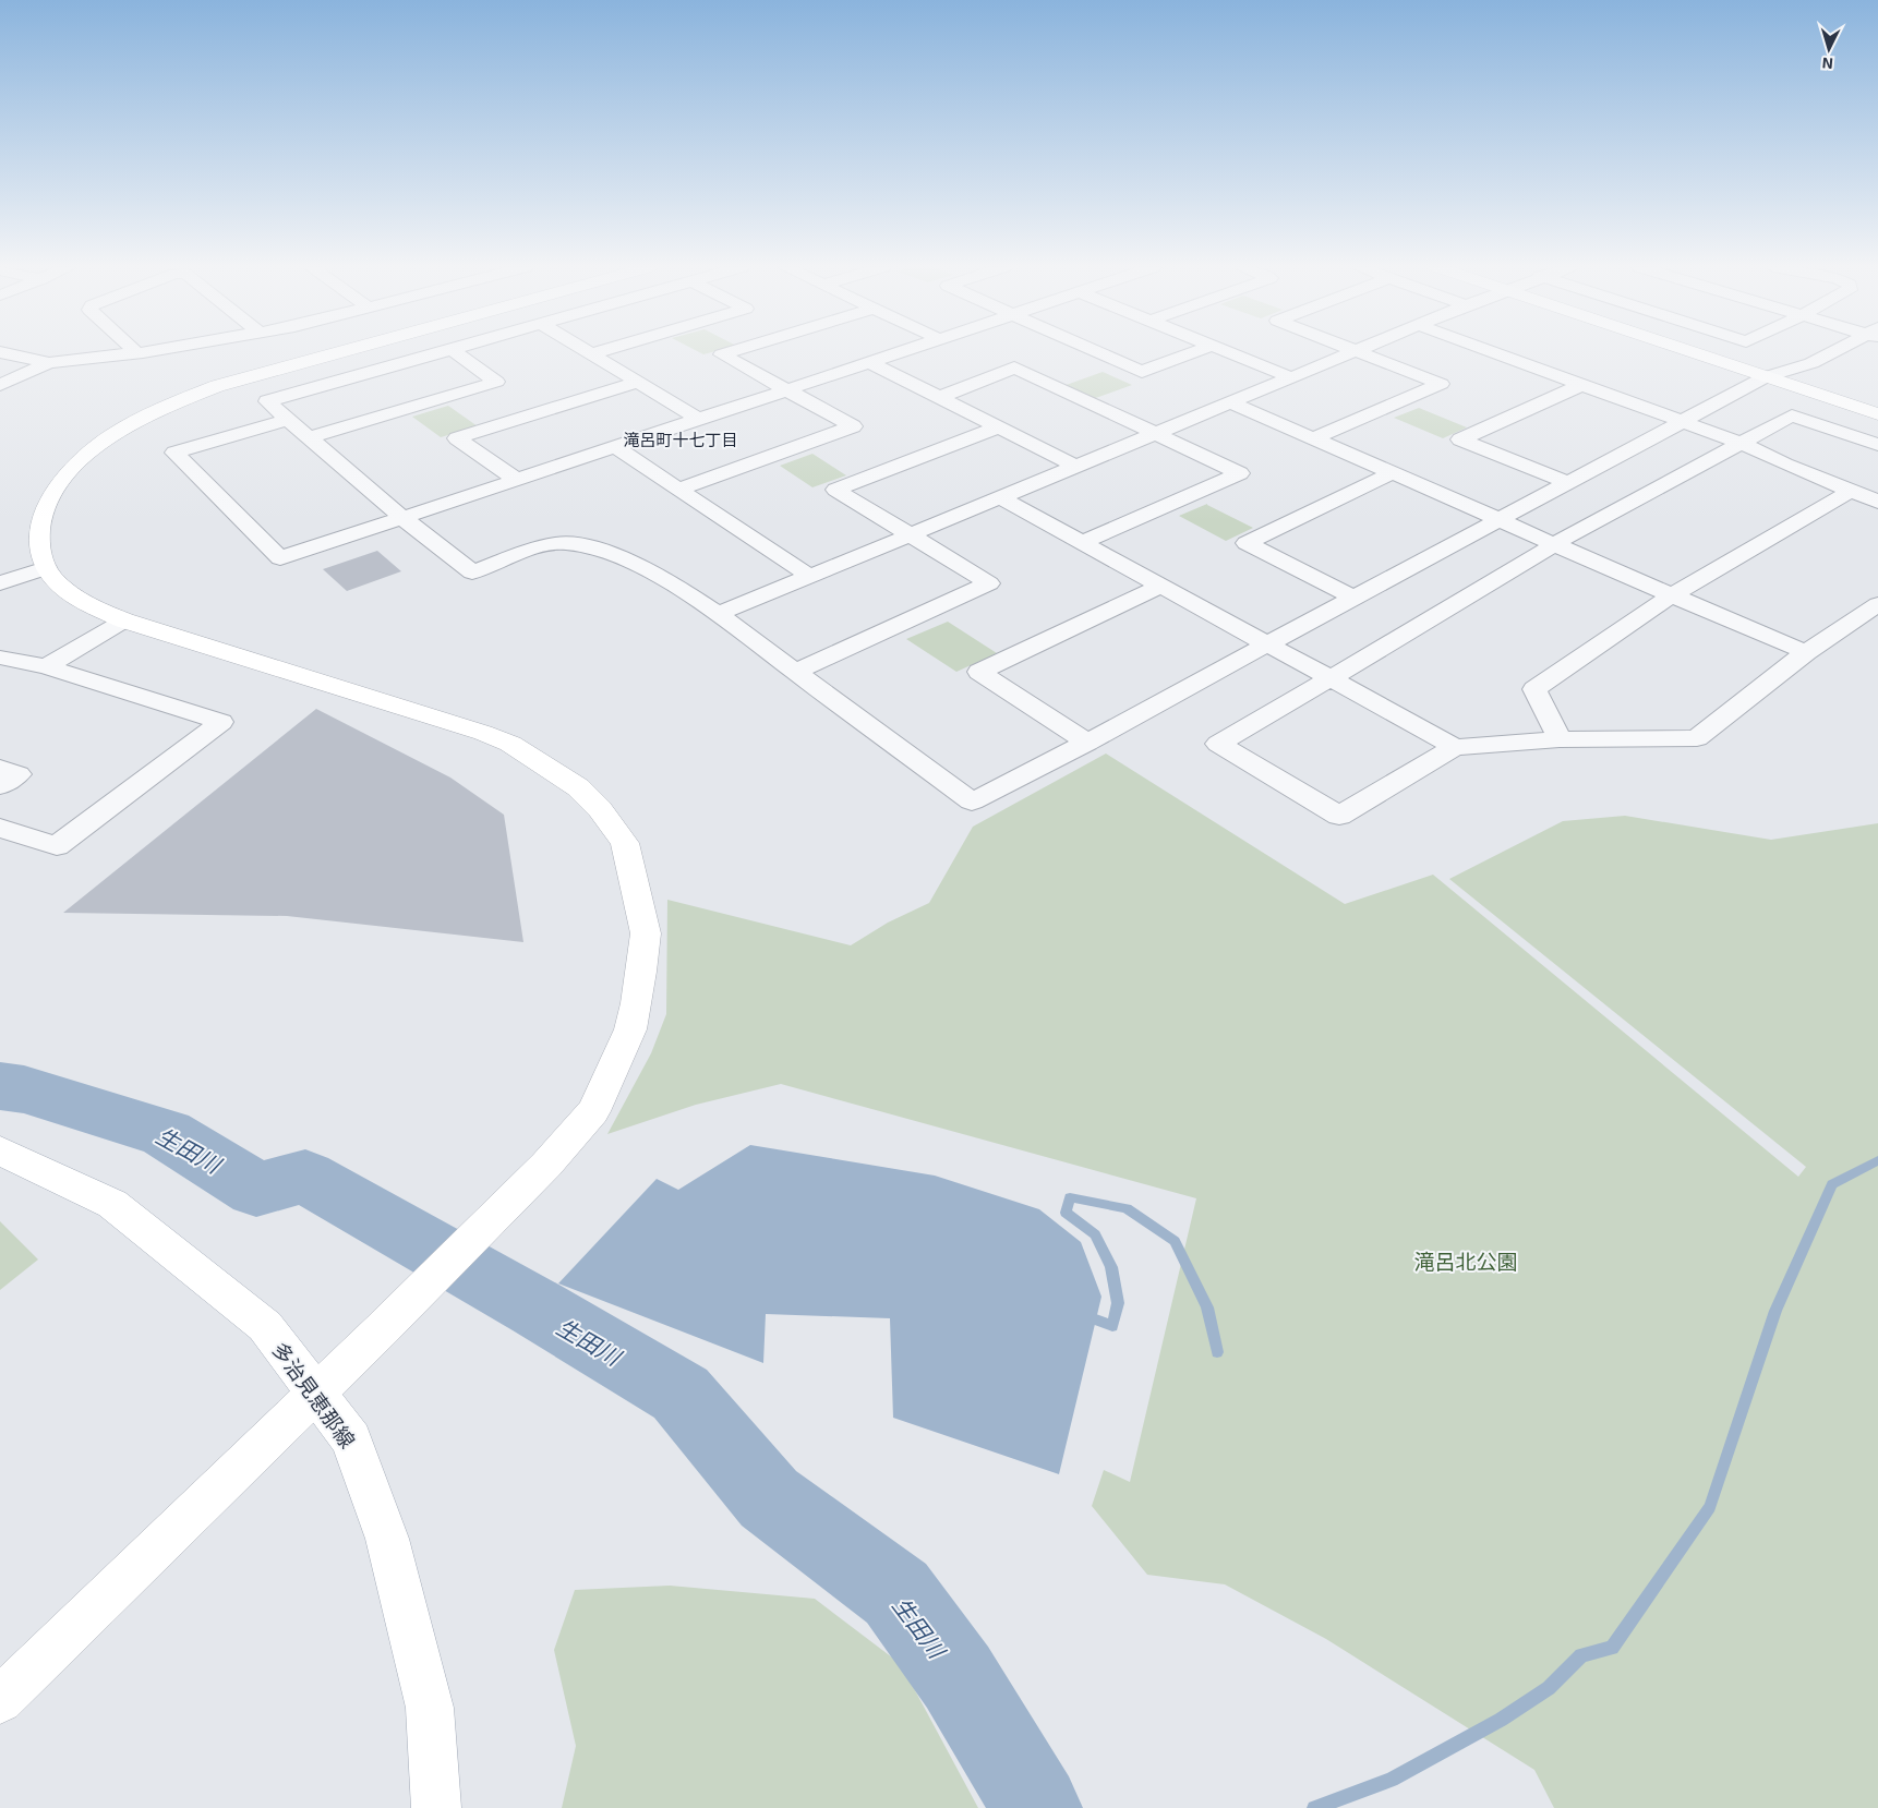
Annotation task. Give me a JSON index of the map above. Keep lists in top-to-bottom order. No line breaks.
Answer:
{"streets":{"street":["多治見恵那線"]},"districts":["滝呂町十七丁目"],"water":["生田川"],"parks":["滝呂北公園"],"north":"bottom"}
